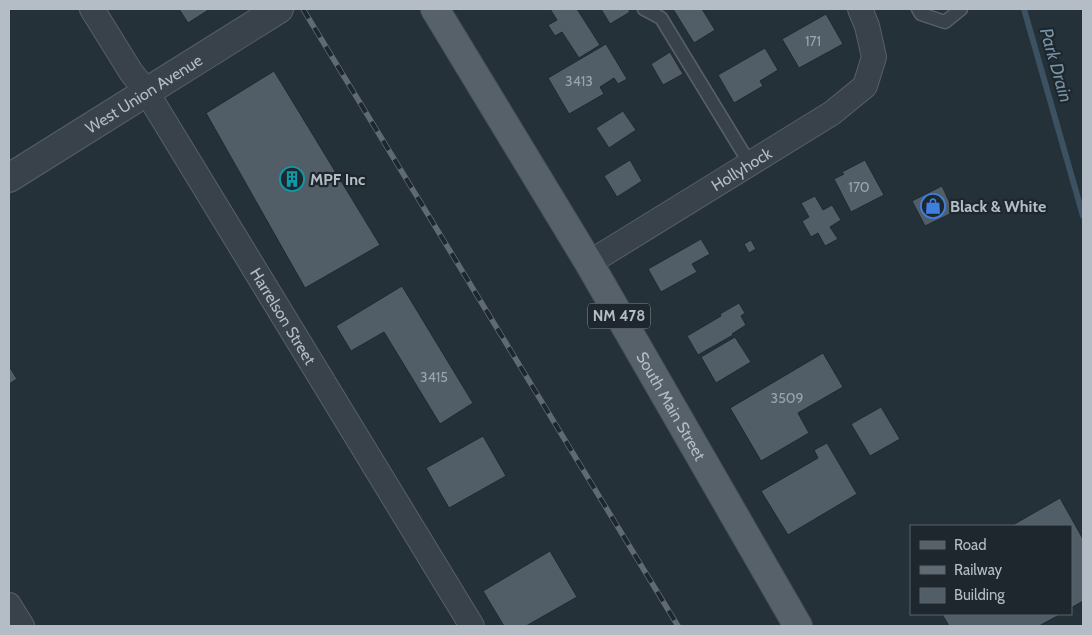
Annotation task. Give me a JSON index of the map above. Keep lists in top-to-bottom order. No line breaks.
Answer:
{"streets":{"main road":["NM 478","South Main Street"],"street":["West Union Avenue","Hollyhock","Harrelson Street"]},"crossings":[["West Union Avenue","Harrelson Street"],["Hollyhock","South Main Street"]],"water":["Park Drain"],"places":{"building":["MPF Inc"],"shop":["Black & White"]},"house_numbers":["171","3413","170","3415","3509"],"legend":["Road","Railway","Building"]}
